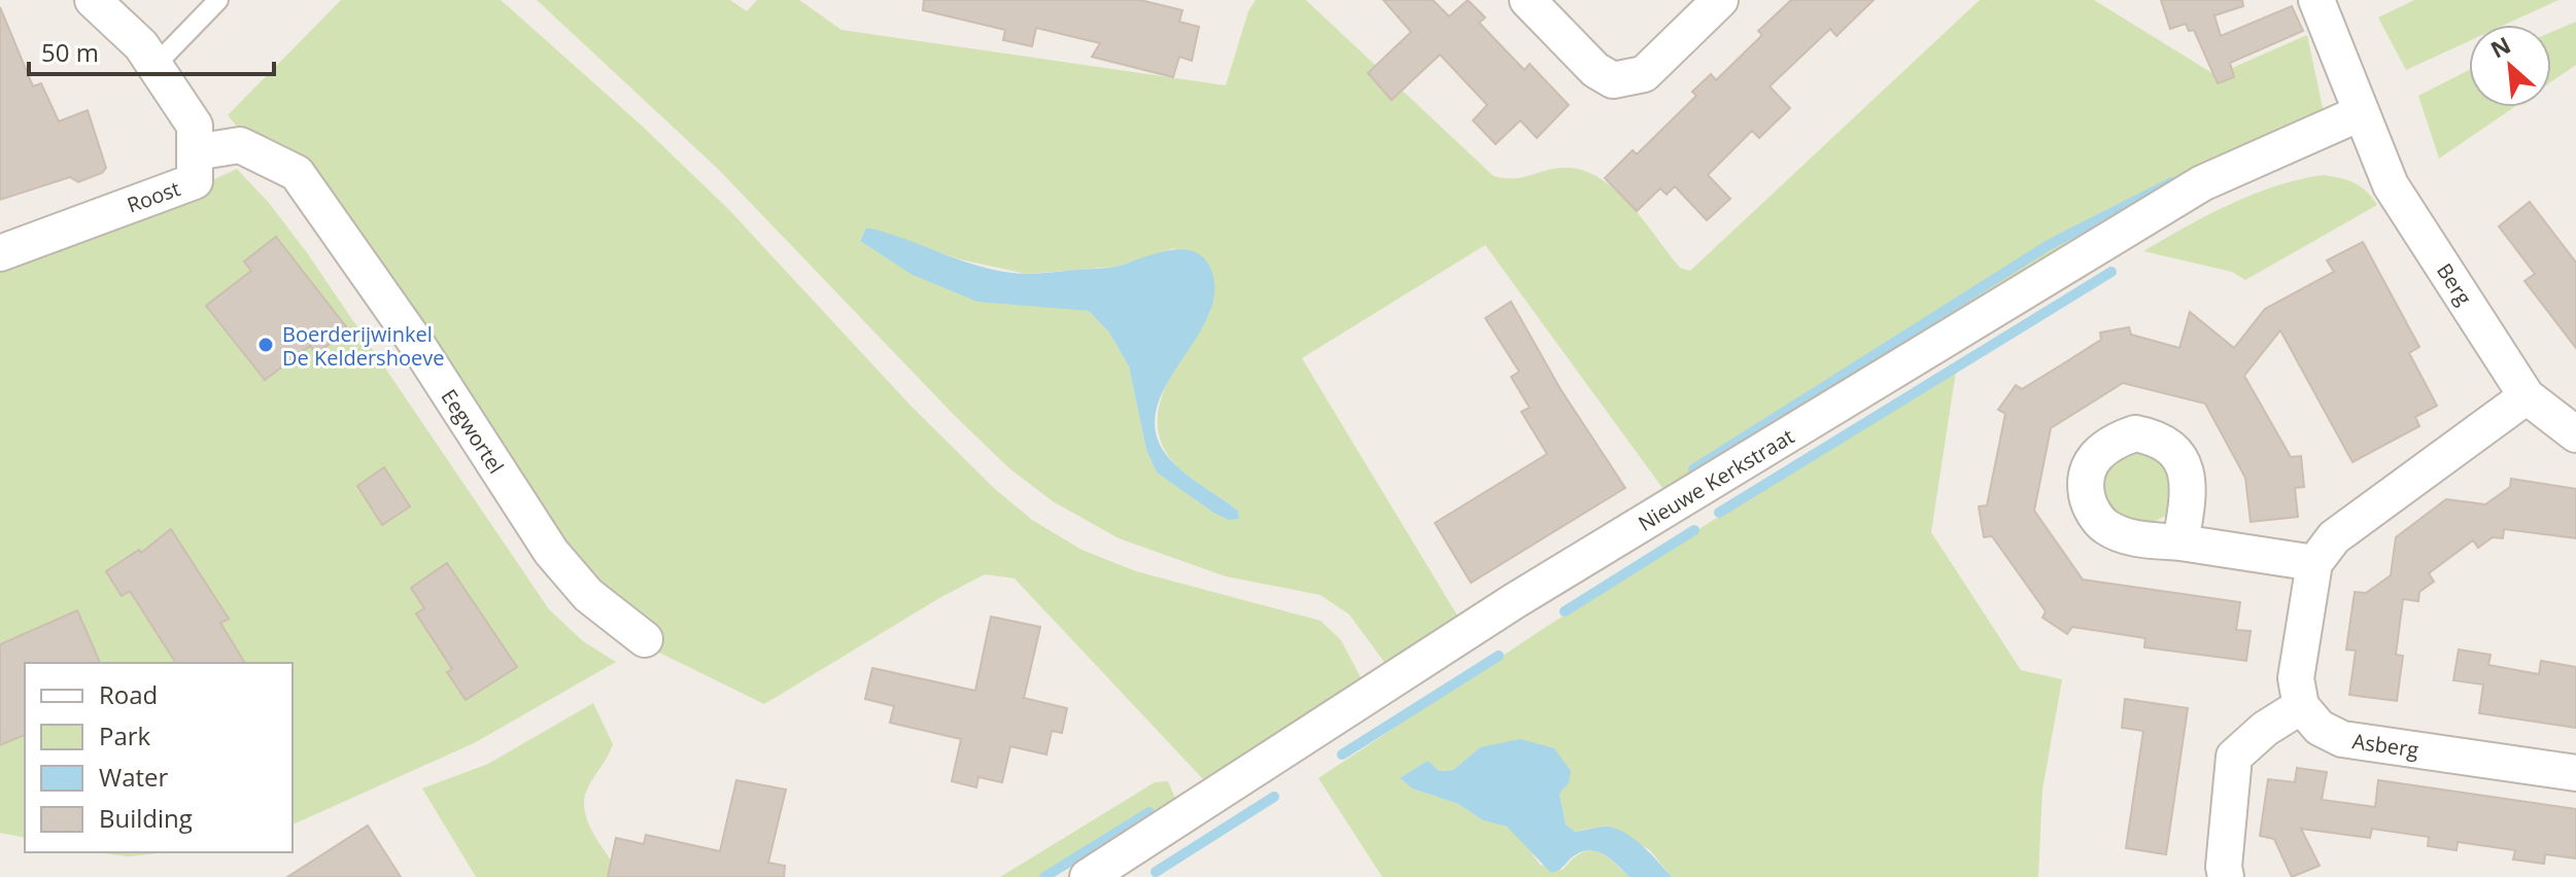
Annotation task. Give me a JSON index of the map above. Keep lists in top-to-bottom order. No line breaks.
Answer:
{"streets":{"street":["Roost","Berg","Eegwortel","Nieuwe Kerkstraat","Asberg"]},"crossings":[["Roost","Eegwortel"],["Berg","Nieuwe Kerkstraat"]],"places":["Boerderijwinkel De Keldershoeve"],"legend":["Road","Park","Water","Building"],"scale_bar":"50 m","north":"top left"}
